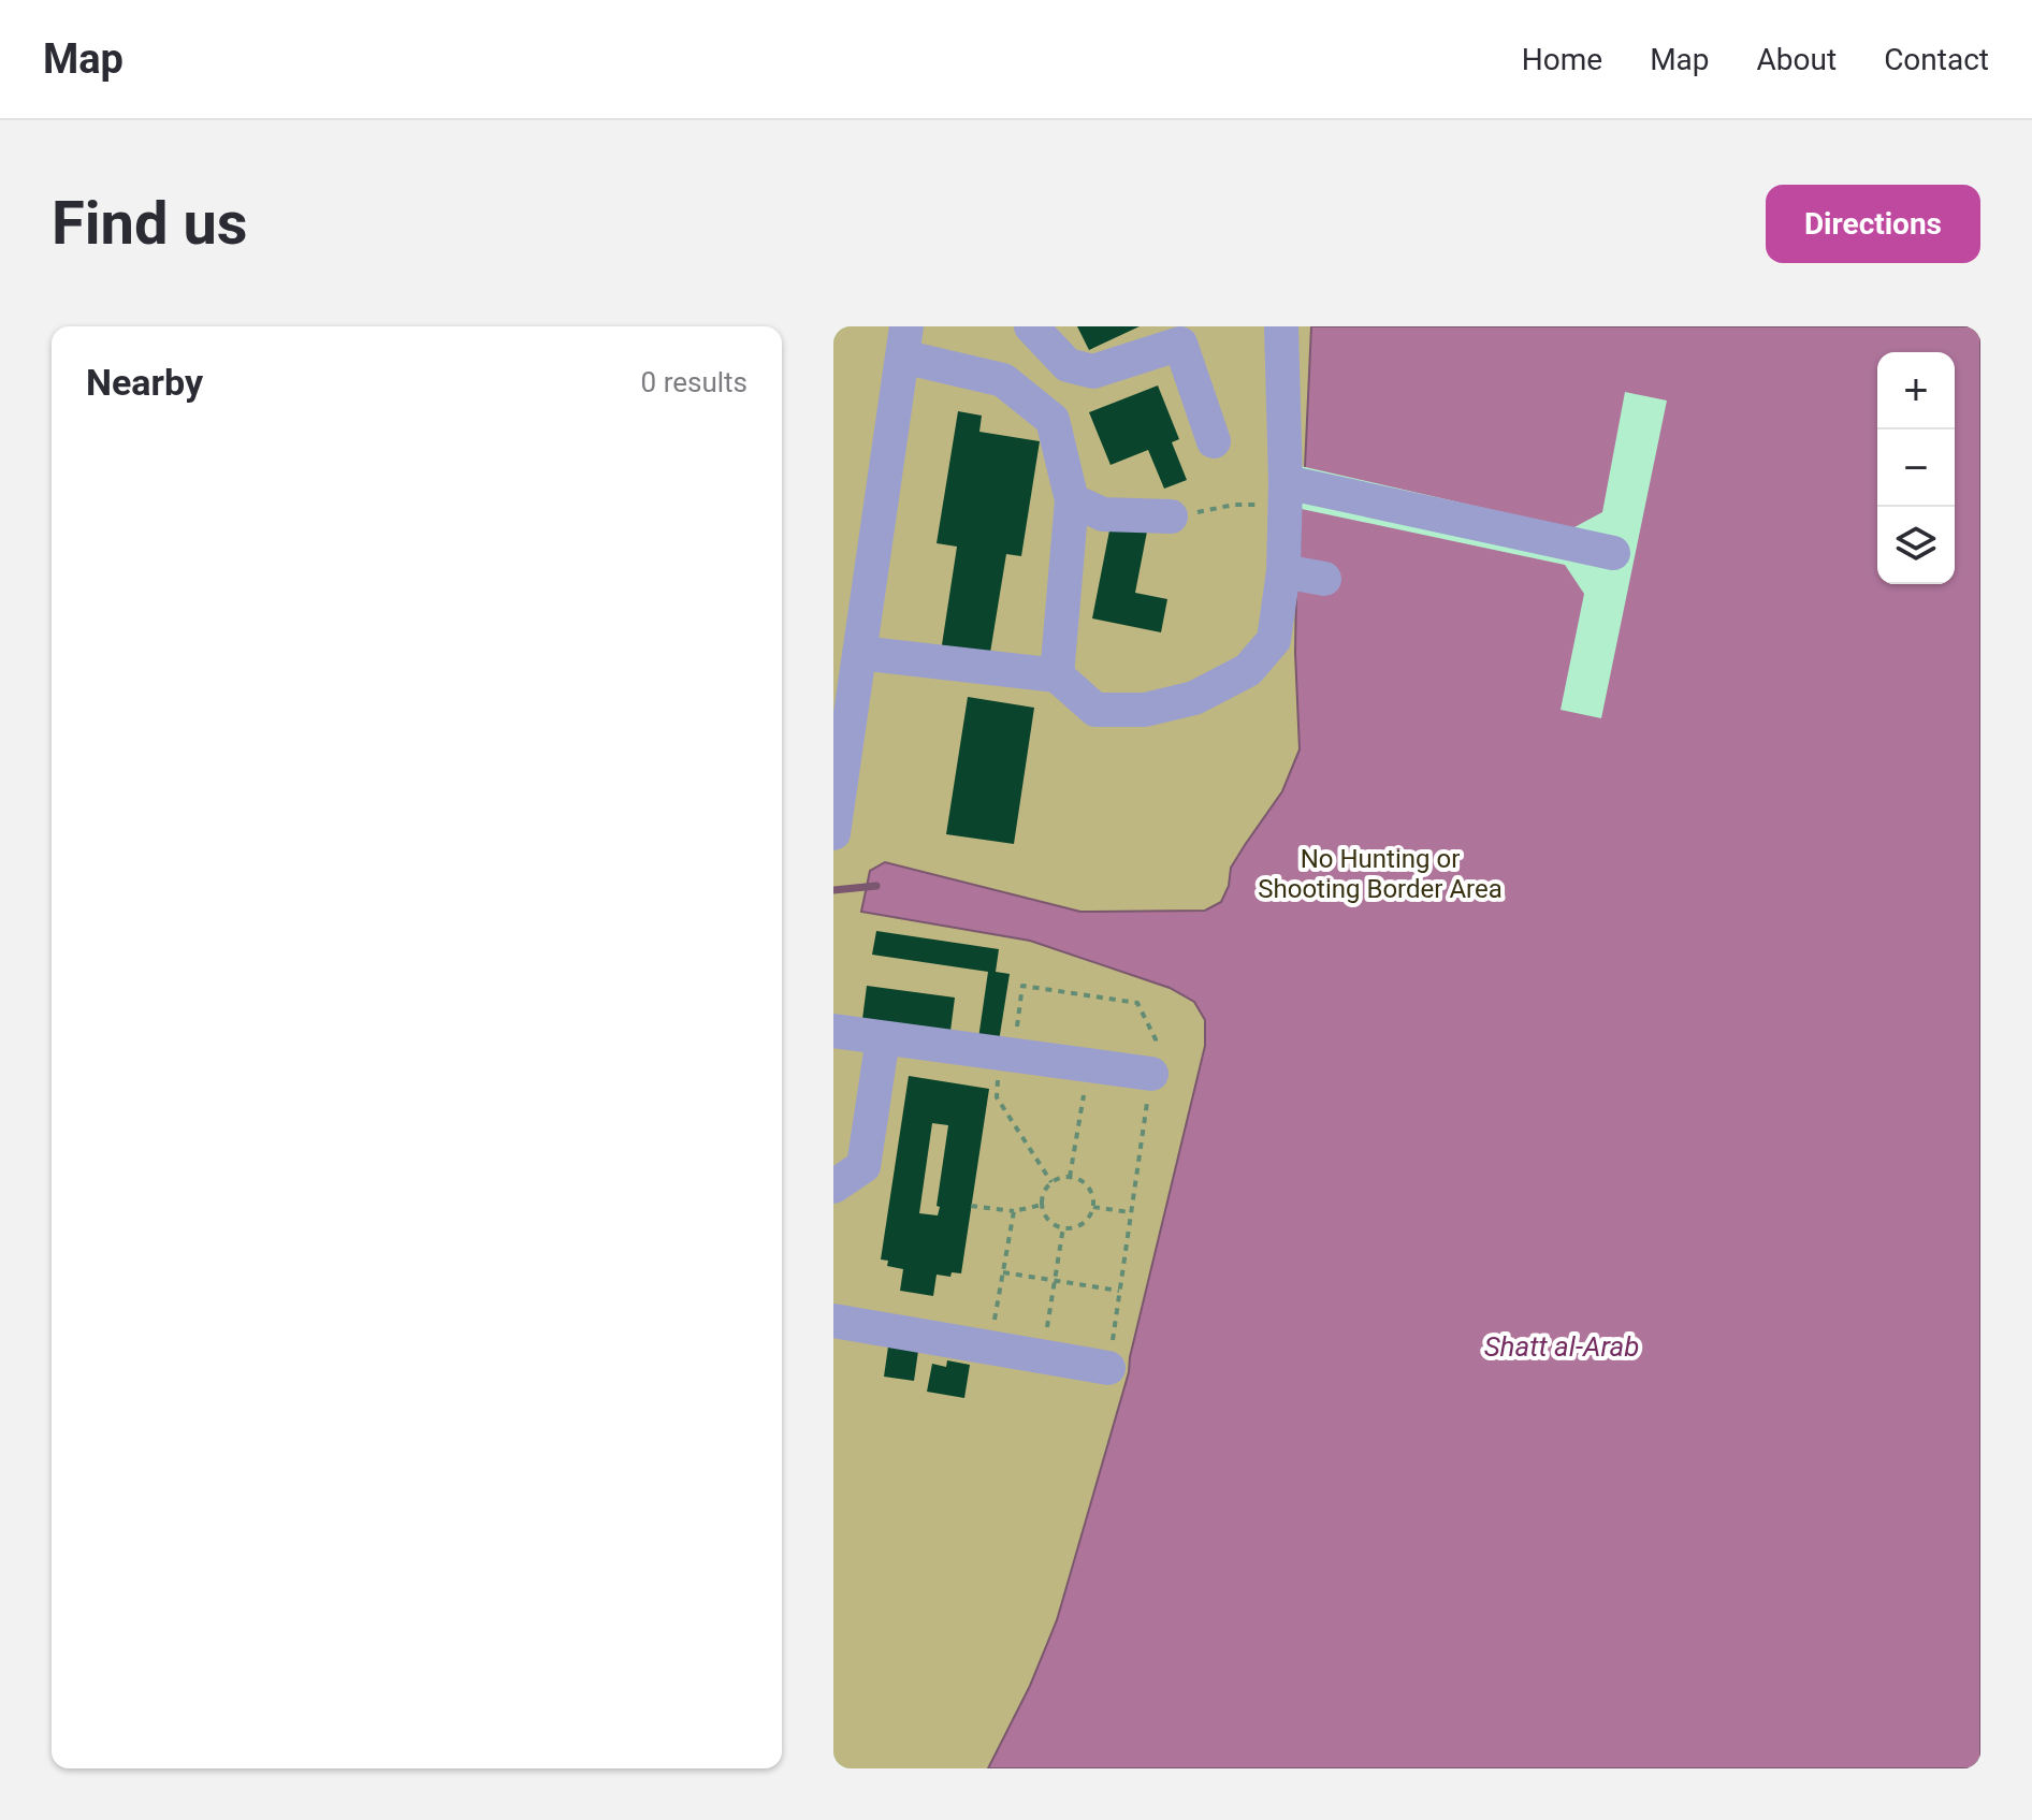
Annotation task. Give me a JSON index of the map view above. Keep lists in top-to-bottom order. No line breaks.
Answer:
{"water":["Shatt al-Arab"],"parks":["No Hunting or Shooting Border Area"],"page":{"header":"Map","nav":["Home","Map","About","Contact"],"buttons":"Directions","title":"Find us","heading":["Nearby","0 results"],"map_buttons":["+","−"]}}
